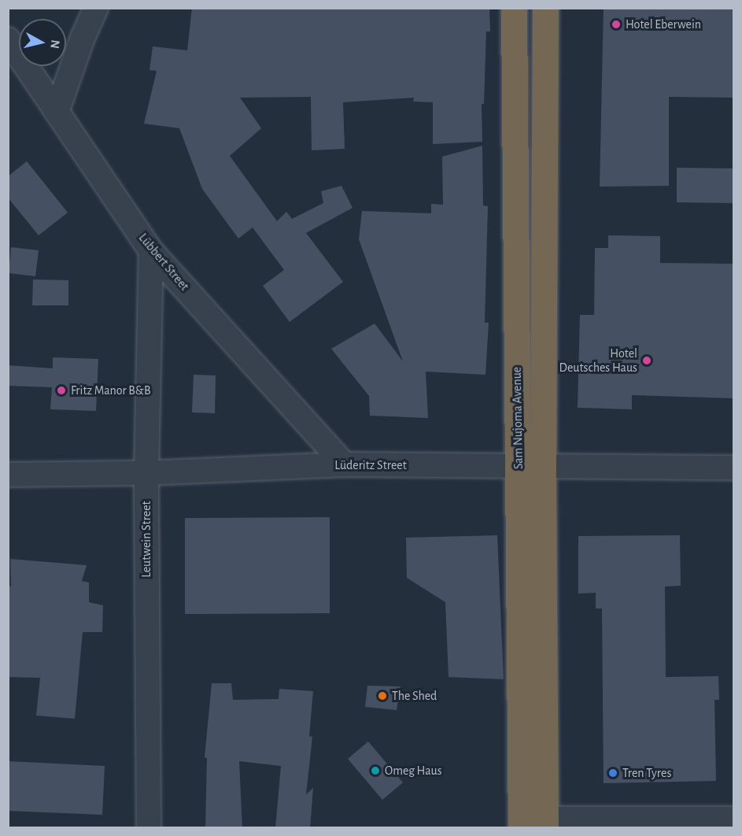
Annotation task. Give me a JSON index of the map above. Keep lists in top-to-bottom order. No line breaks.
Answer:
{"streets":{"highway":["Sam Nujoma Avenue"],"street":["Lübbert Street","Lüderitz Street","Leutwein Street"]},"crossings":[["Lübbert Street","Lüderitz Street"],["Lübbert Street","Leutwein Street"],["Sam Nujoma Avenue","Lüderitz Street"],["Lüderitz Street","Leutwein Street"]],"places":["Hotel Eberwein","Hotel Deutsches Haus","Fritz Manor B&B","The Shed","Omeg Haus","Tren Tyres"],"north":"right"}
